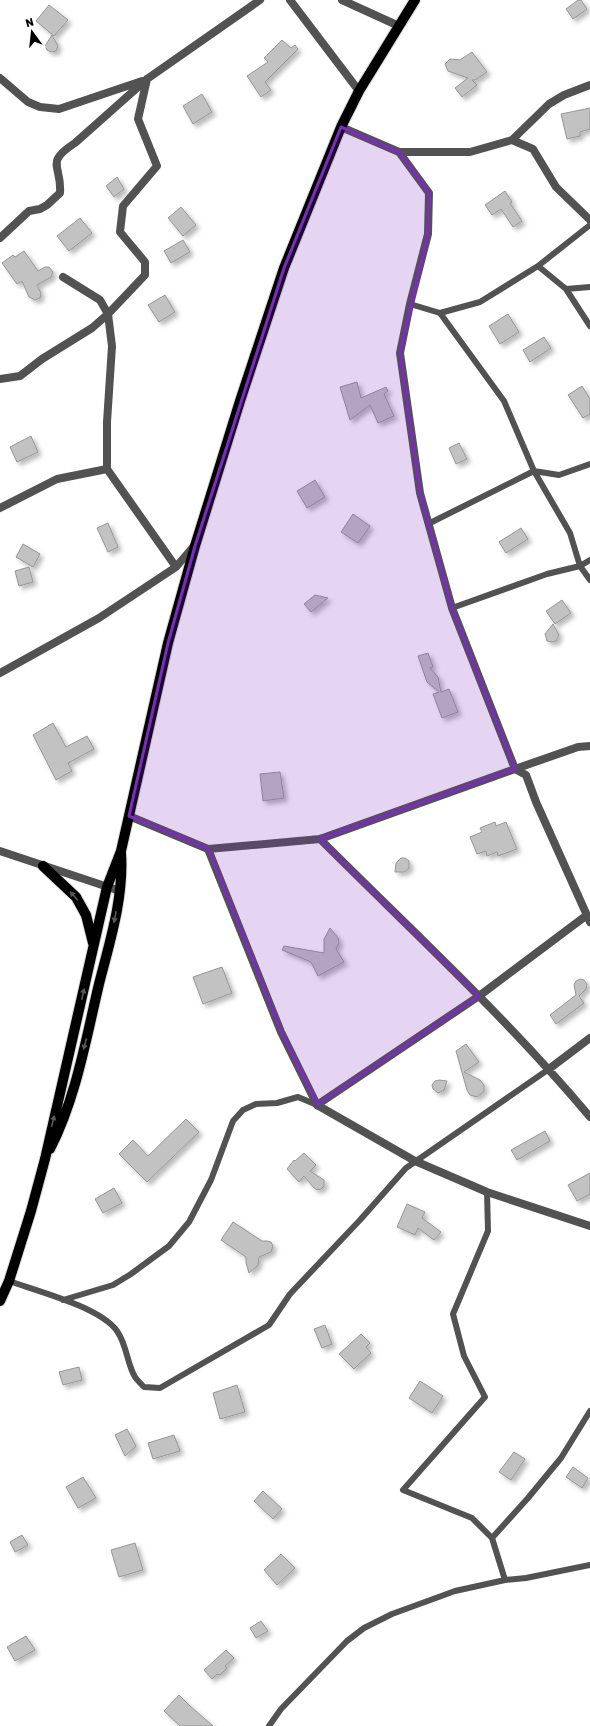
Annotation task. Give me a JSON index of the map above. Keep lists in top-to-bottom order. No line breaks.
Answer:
{"north":"top"}
